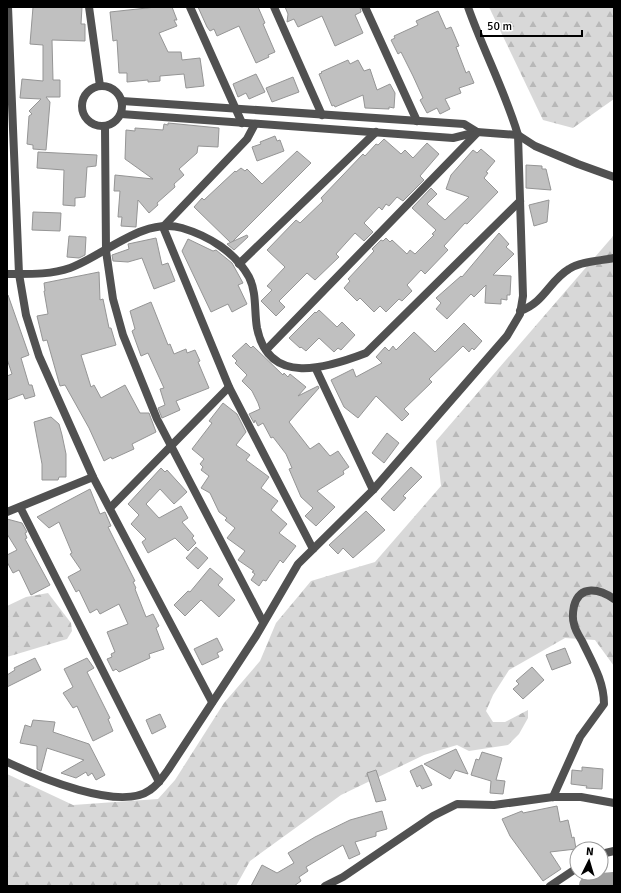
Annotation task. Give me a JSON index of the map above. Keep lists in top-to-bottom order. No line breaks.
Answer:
{"scale_bar":"50 m","north":"top"}
